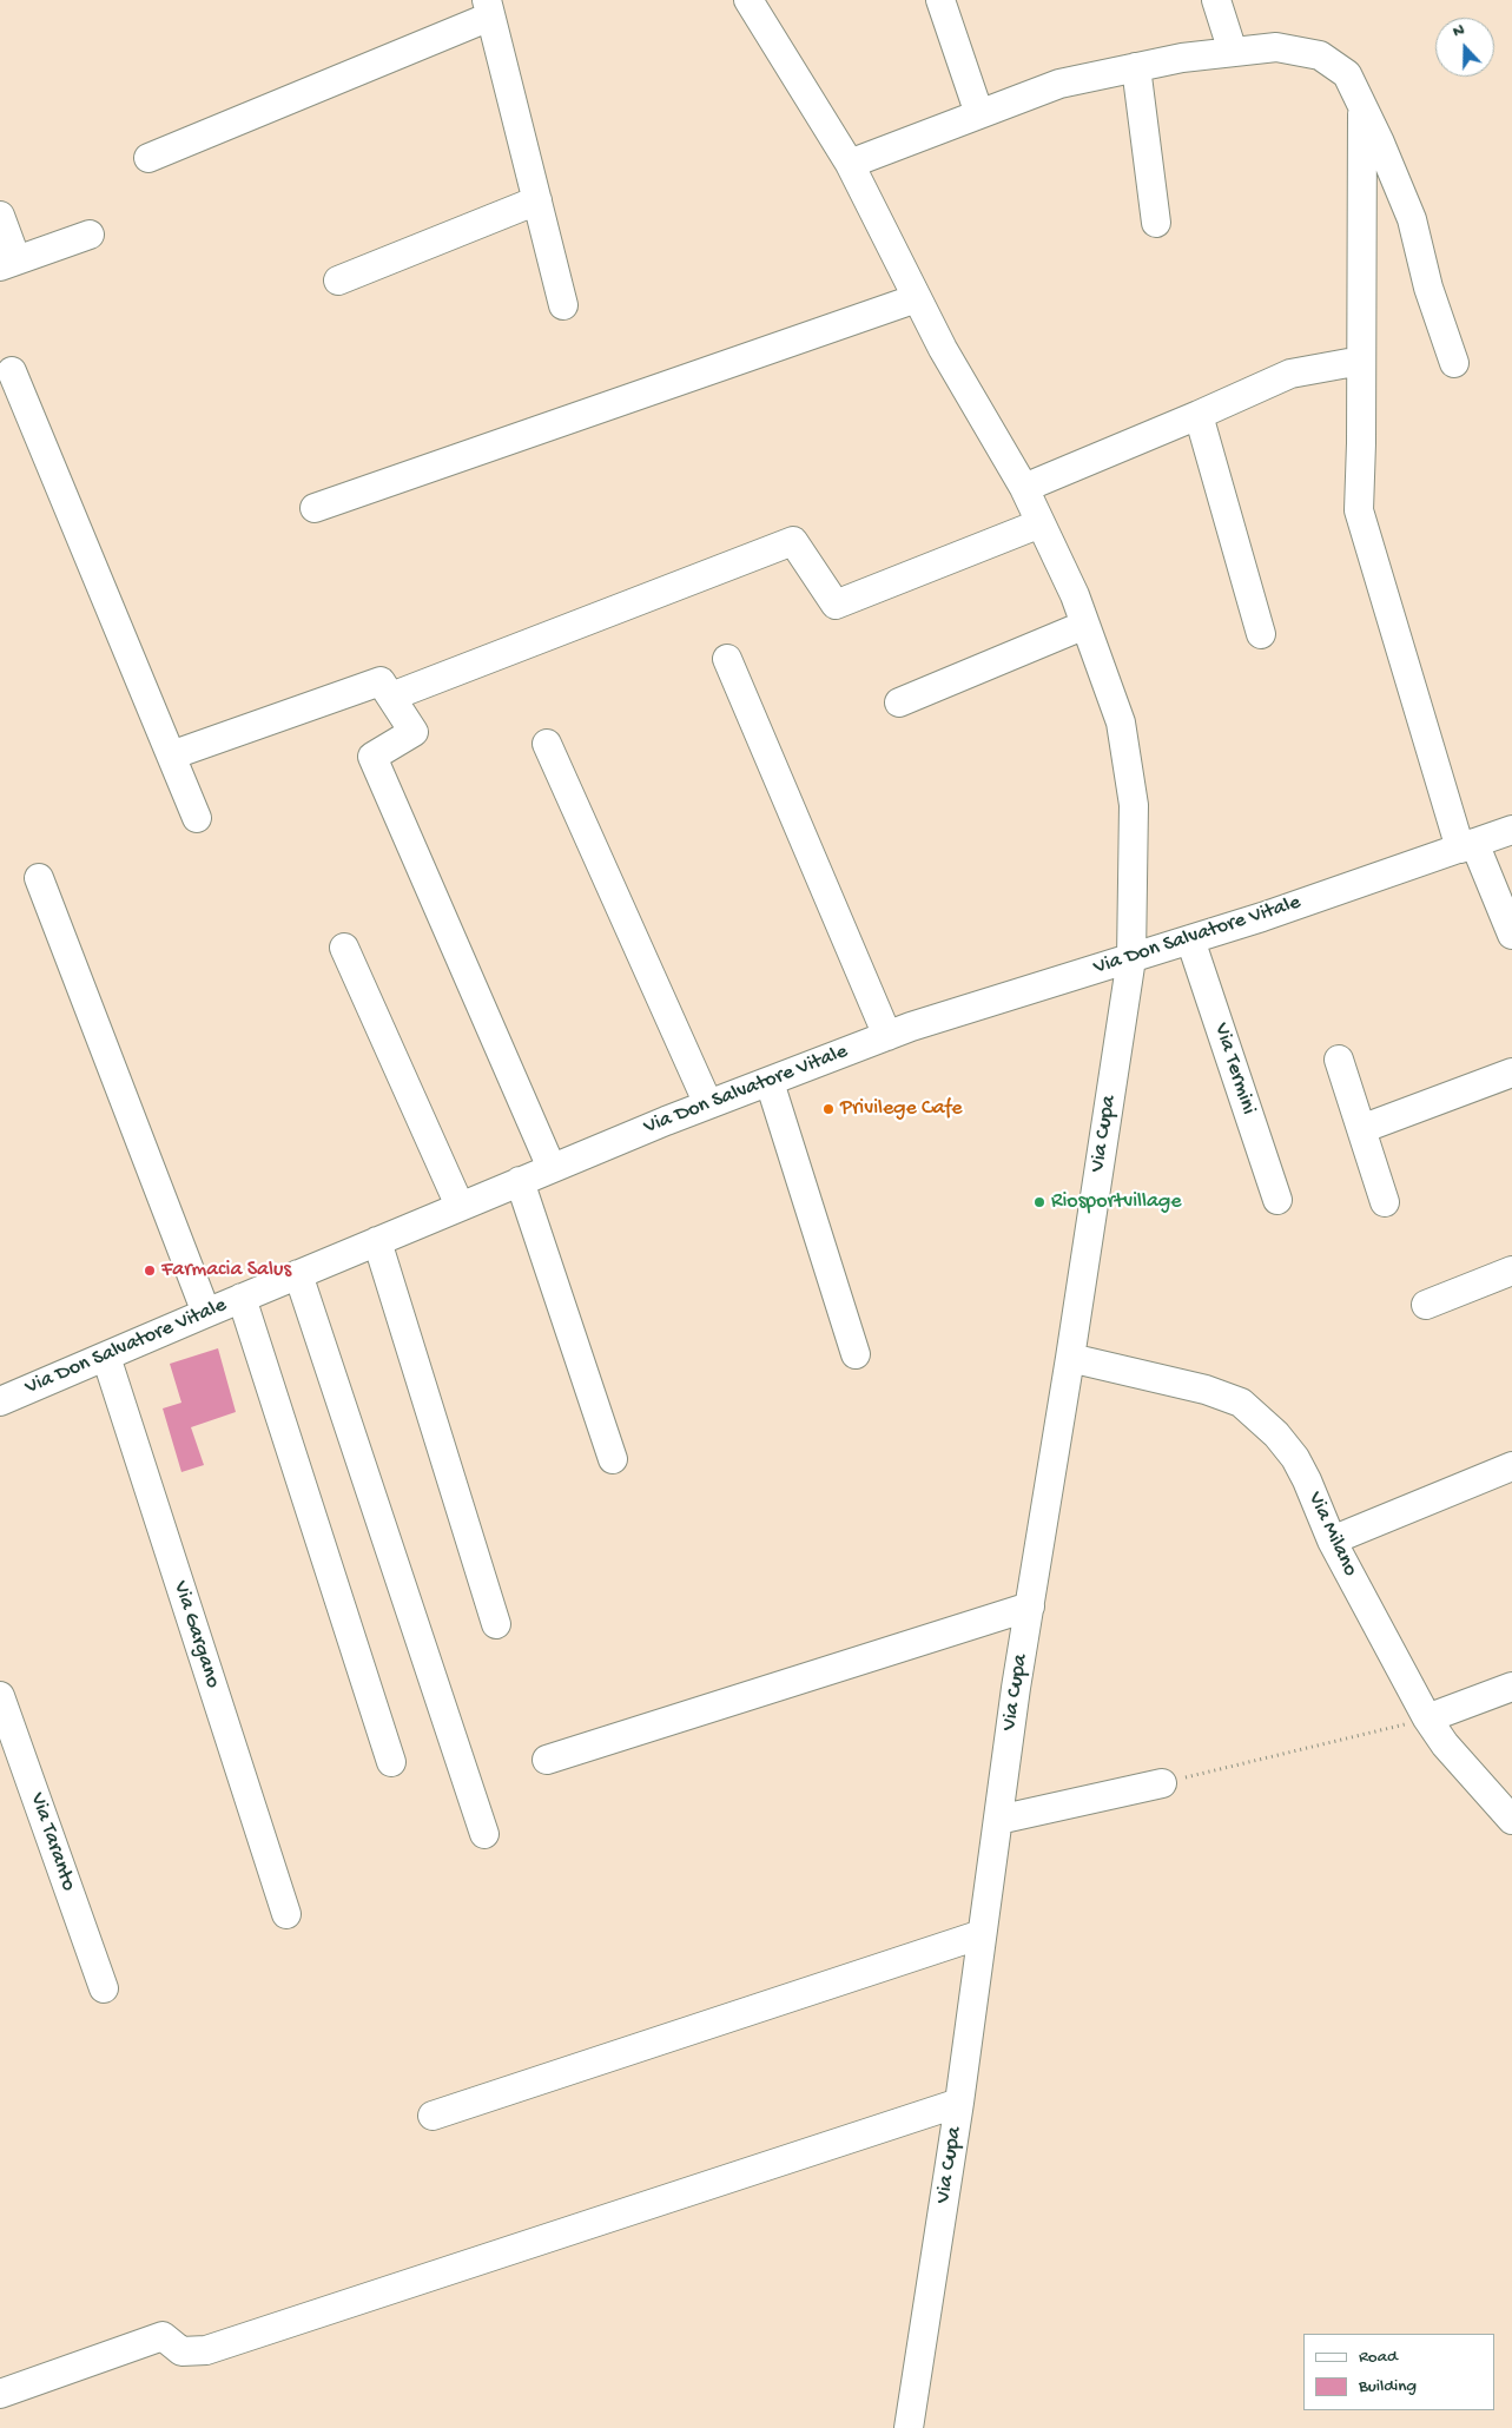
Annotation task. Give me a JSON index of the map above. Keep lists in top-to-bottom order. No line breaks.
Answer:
{"streets":{"street":["Via Don Salvatore Vitale","Via Termini","Via Cupa","Via Milano","Via Gargano","Via Taranto"]},"crossings":[["Via Don Salvatore Vitale","Via Termini"],["Via Don Salvatore Vitale","Via Cupa"],["Via Don Salvatore Vitale","Via Gargano"],["Via Cupa","Via Milano"]],"places":["Privilege Cafe","Riosportvillage","Farmacia Salus"],"legend":["Road","Building"],"north":"top"}
